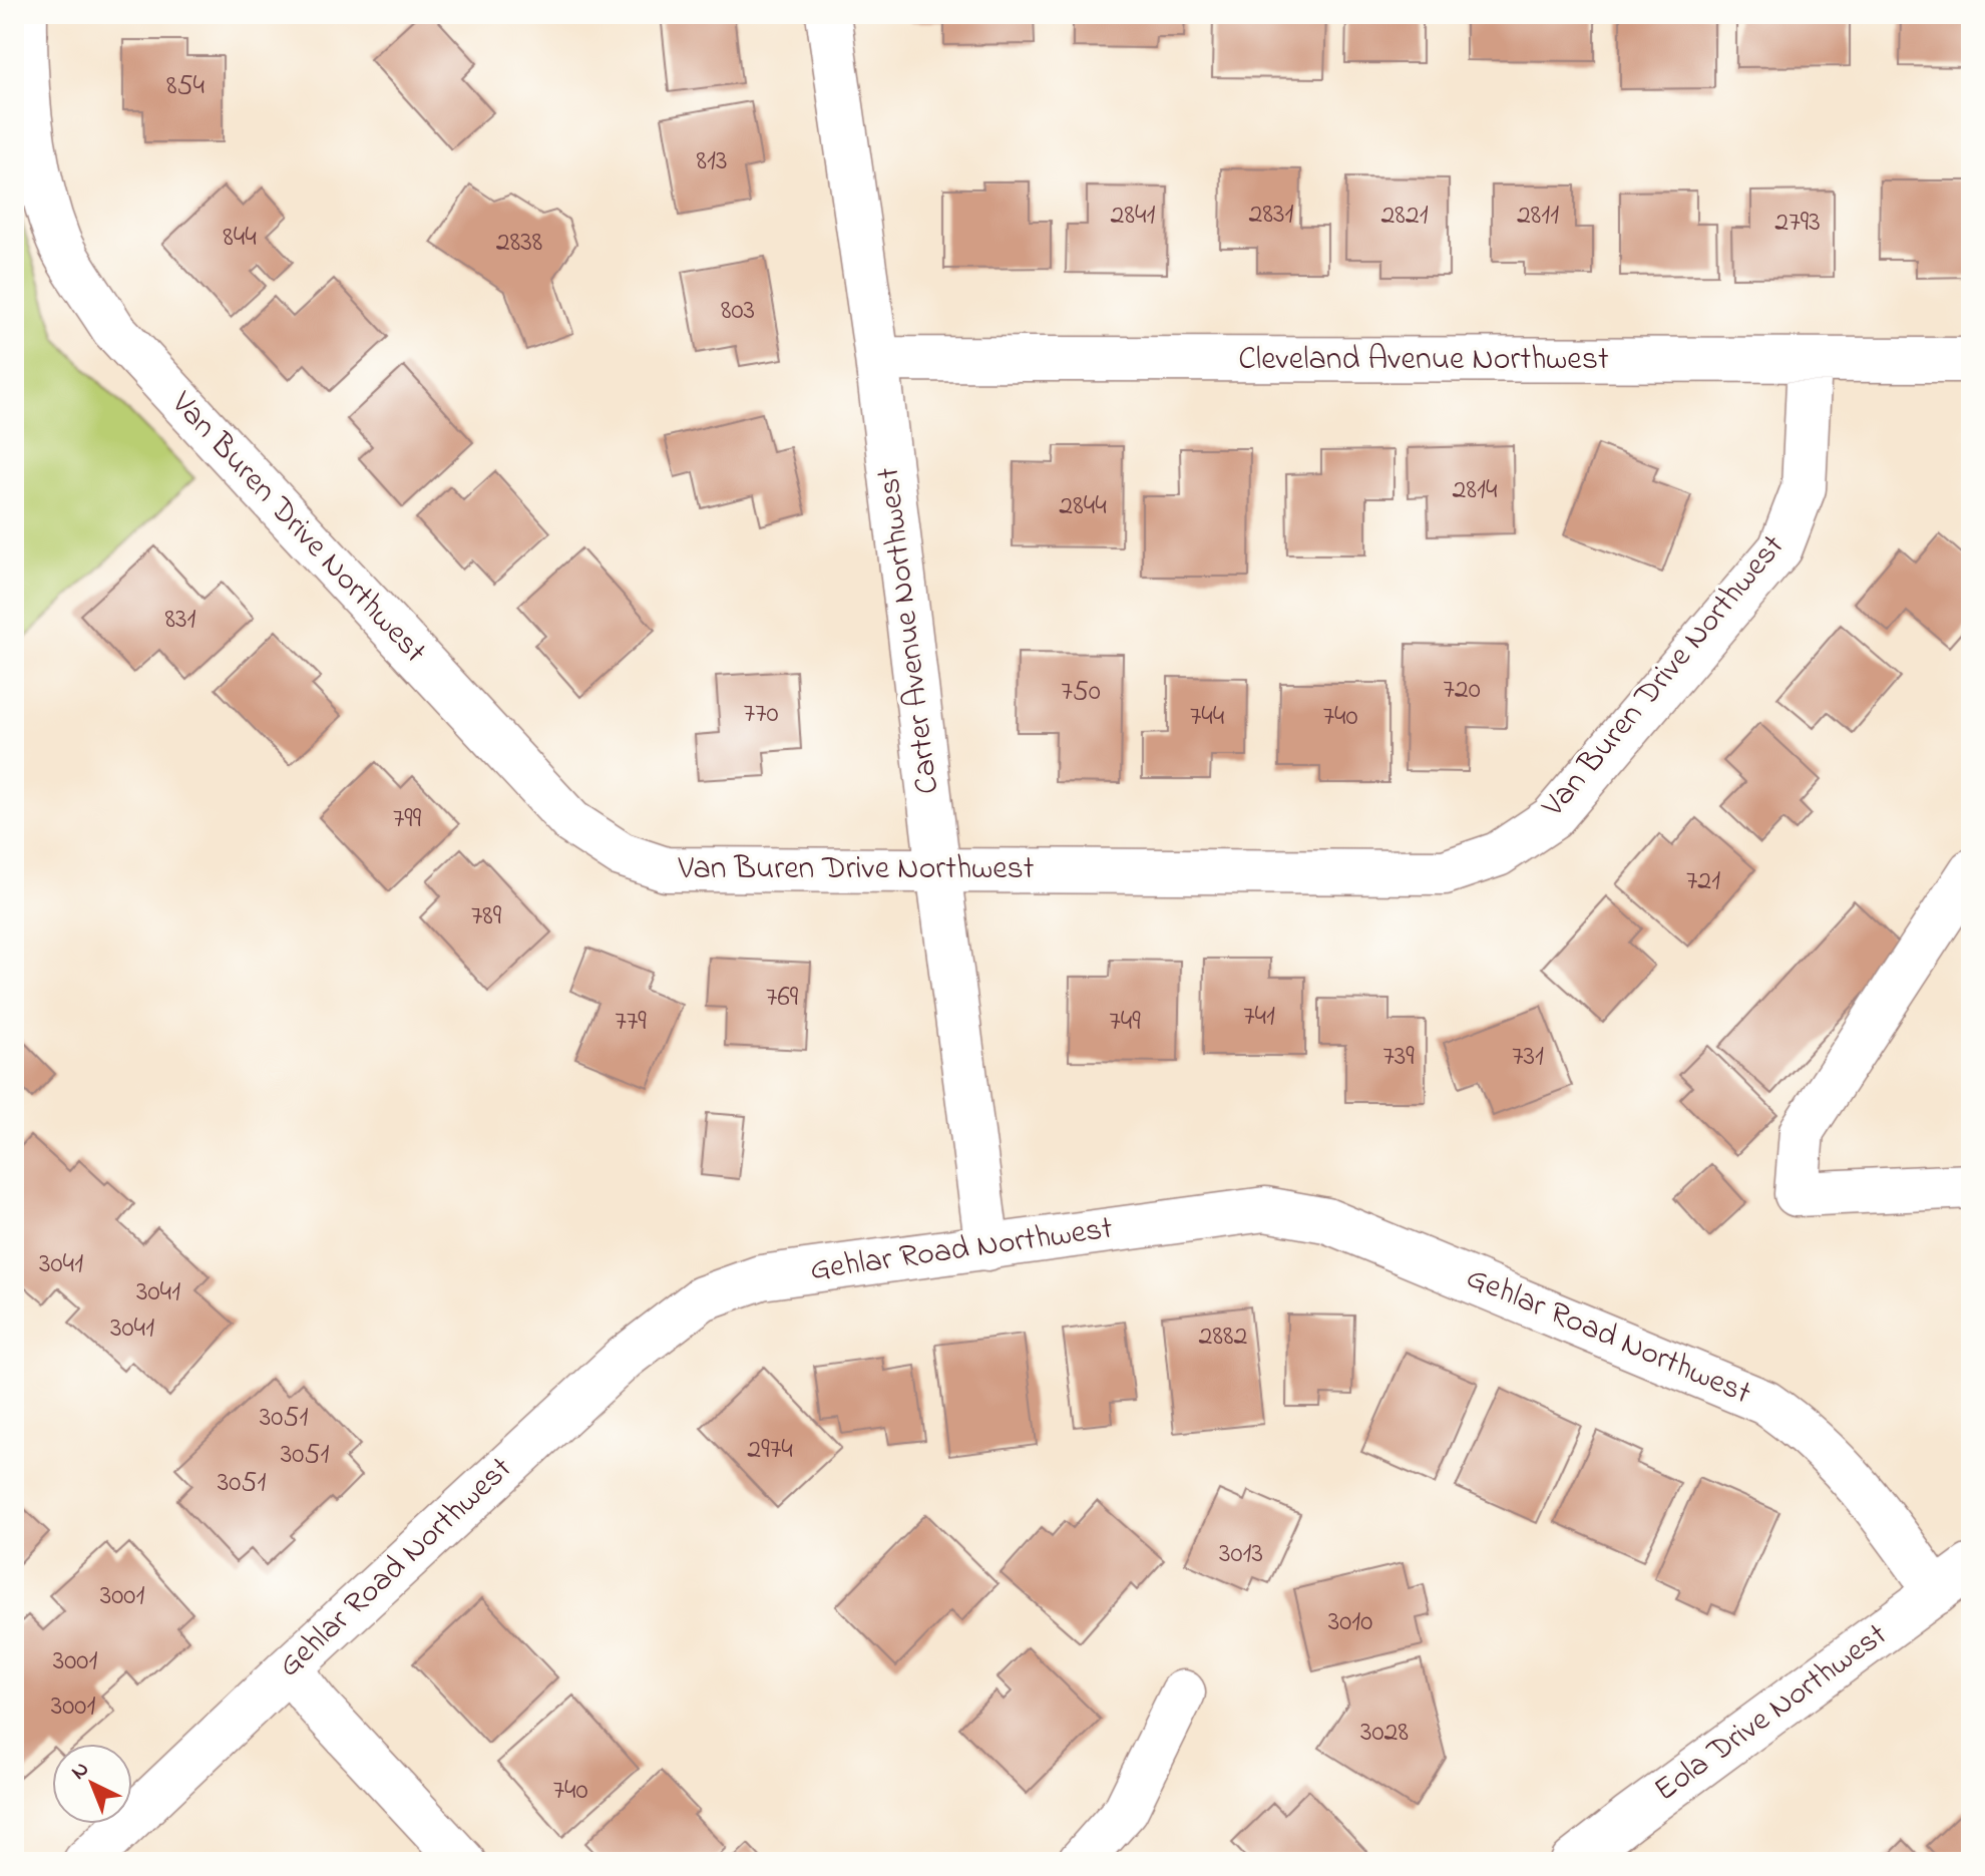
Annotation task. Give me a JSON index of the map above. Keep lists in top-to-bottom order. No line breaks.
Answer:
{"streets":{"street":["Cleveland Avenue Northwest","Van Buren Drive Northwest","Carter Avenue Northwest","Gehlar Road Northwest","Eola Drive Northwest"]},"crossings":[["Cleveland Avenue Northwest","Van Buren Drive Northwest"],["Cleveland Avenue Northwest","Carter Avenue Northwest"],["Van Buren Drive Northwest","Carter Avenue Northwest"],["Carter Avenue Northwest","Gehlar Road Northwest"],["Gehlar Road Northwest","Eola Drive Northwest"]],"house_numbers":["854","813","2831","2841","2821","2811","2793","844","2838","803","2814","2844","831","720","750","770","744","740","799","721","789","769","741","779","749","739","731","3041","3041","3041","2882","3051","2974","3051","3051","3013","3001","3010","3001","3001","3028","740"],"north":"top left"}
